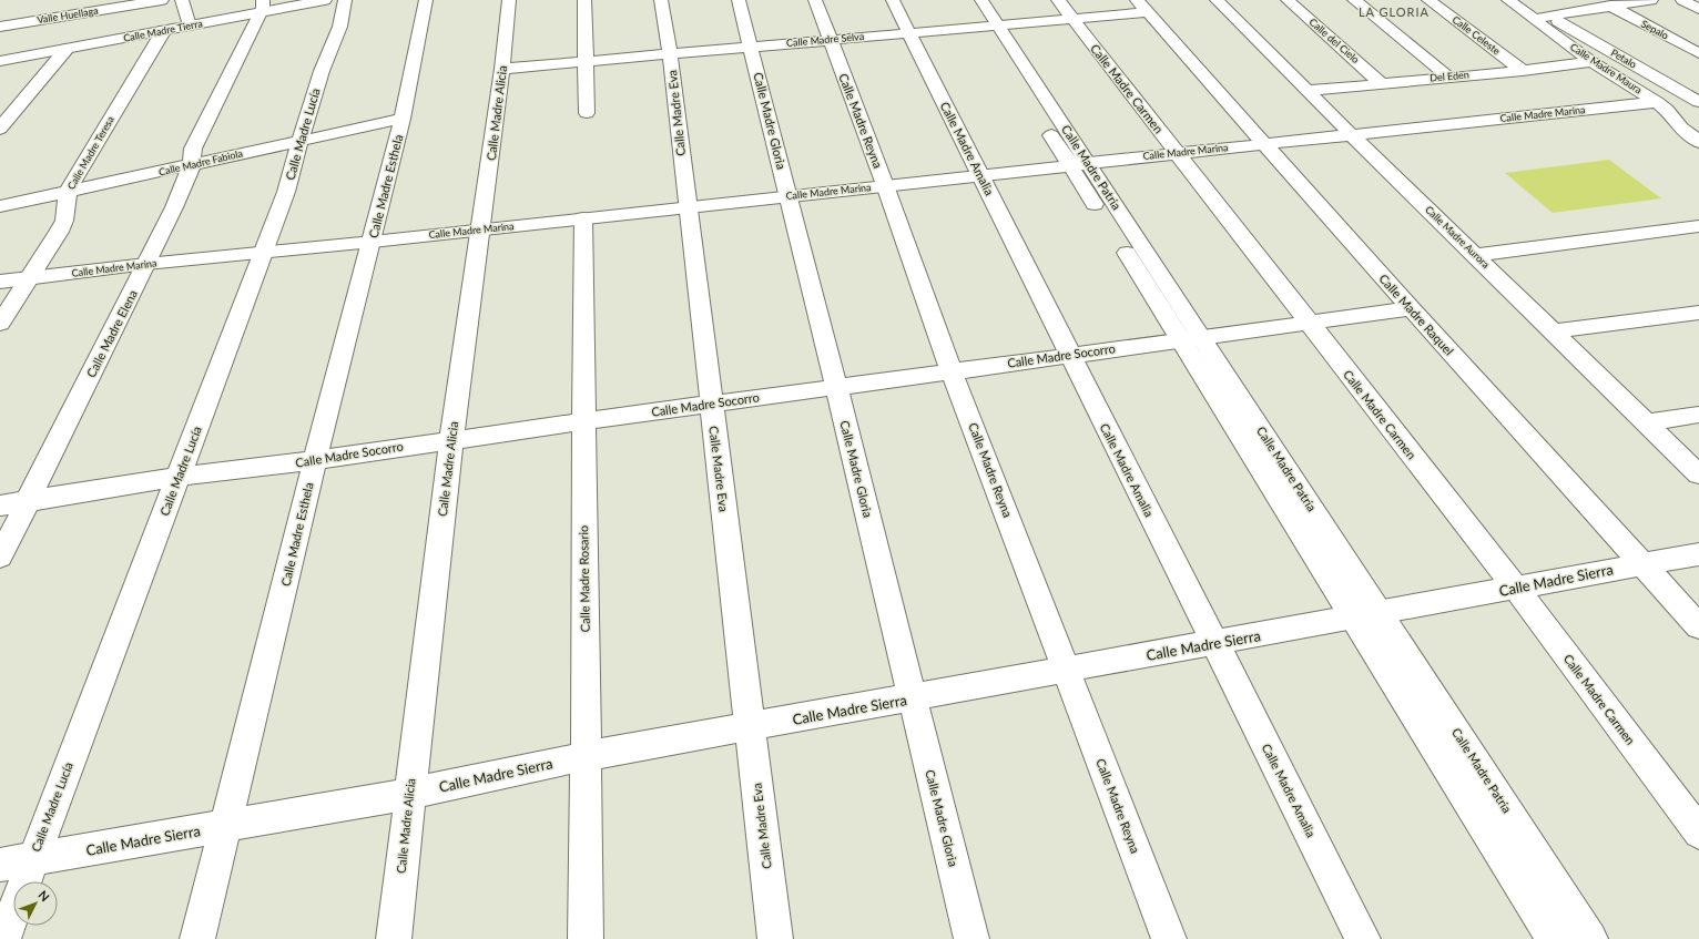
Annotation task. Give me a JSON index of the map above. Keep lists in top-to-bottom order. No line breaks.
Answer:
{"streets":{"street":["Valle Huellaga","Sepalo","Calle Madre Tierra","Calle Celeste","Calle Madre Selva","Calle del Cielo","Petalo","Calle Madre Maura","Del Eden","Calle Madre Carmen","Calle Madre Alicia","Calle Madre Eva","Calle Madre Marina","Calle Madre Gloria","Calle Madre Reyna","Calle Madre Lucía","Calle Madre Amalia","Calle Madre Teresa","Calle Madre Fabiola","Calle Madre Patria","Calle Madre Esthela","Calle Madre Aurora","Calle Madre Raquel","Calle Madre Elena","Calle Madre Socorro","Calle Madre Rosario","Calle Madre Sierra"]},"crossings":[["Calle Madre Tierra","Calle Madre Teresa"],["Calle Madre Tierra","Calle Madre Elena"],["Calle Celeste","Del Eden"],["Calle Madre Selva","Calle Madre Carmen"],["Calle Madre Selva","Calle Madre Alicia"],["Calle Madre Selva","Calle Madre Eva"],["Calle Madre Selva","Calle Madre Gloria"],["Calle Madre Selva","Calle Madre Reyna"],["Calle Madre Selva","Calle Madre Amalia"],["Calle Madre Selva","Calle Madre Patria"],["Calle Madre Selva","Calle Madre Raquel"],["Calle del Cielo","Del Eden"],["Calle Madre Maura","Del Eden"],["Calle Madre Maura","Calle Madre Marina"],["Del Eden","Calle Madre Aurora"],["Calle Madre Carmen","Calle Madre Marina"],["Calle Madre Carmen","Calle Madre Socorro"],["Calle Madre Carmen","Calle Madre Sierra"],["Calle Madre Alicia","Calle Madre Marina"],["Calle Madre Alicia","Calle Madre Socorro"],["Calle Madre Alicia","Calle Madre Sierra"],["Calle Madre Eva","Calle Madre Marina"],["Calle Madre Eva","Calle Madre Socorro"],["Calle Madre Eva","Calle Madre Sierra"],["Calle Madre Marina","Calle Madre Gloria"],["Calle Madre Marina","Calle Madre Reyna"],["Calle Madre Marina","Calle Madre Lucía"],["Calle Madre Marina","Calle Madre Amalia"],["Calle Madre Marina","Calle Madre Teresa"],["Calle Madre Marina","Calle Madre Patria"],["Calle Madre Marina","Calle Madre Esthela"],["Calle Madre Marina","Calle Madre Aurora"],["Calle Madre Marina","Calle Madre Raquel"],["Calle Madre Marina","Calle Madre Elena"],["Calle Madre Marina","Calle Madre Rosario"],["Calle Madre Gloria","Calle Madre Socorro"],["Calle Madre Gloria","Calle Madre Sierra"],["Calle Madre Reyna","Calle Madre Socorro"],["Calle Madre Reyna","Calle Madre Sierra"],["Calle Madre Lucía","Calle Madre Fabiola"],["Calle Madre Lucía","Calle Madre Socorro"],["Calle Madre Lucía","Calle Madre Sierra"],["Calle Madre Amalia","Calle Madre Socorro"],["Calle Madre Amalia","Calle Madre Sierra"],["Calle Madre Teresa","Calle Madre Fabiola"],["Calle Madre Fabiola","Calle Madre Esthela"],["Calle Madre Fabiola","Calle Madre Elena"],["Calle Madre Patria","Calle Madre Socorro"],["Calle Madre Patria","Calle Madre Sierra"],["Calle Madre Esthela","Calle Madre Socorro"],["Calle Madre Esthela","Calle Madre Sierra"],["Calle Madre Raquel","Calle Madre Socorro"],["Calle Madre Raquel","Calle Madre Sierra"],["Calle Madre Elena","Calle Madre Socorro"],["Calle Madre Socorro","Calle Madre Rosario"],["Calle Madre Rosario","Calle Madre Sierra"]],"districts":["LA GLORIA"],"north":"top right"}
